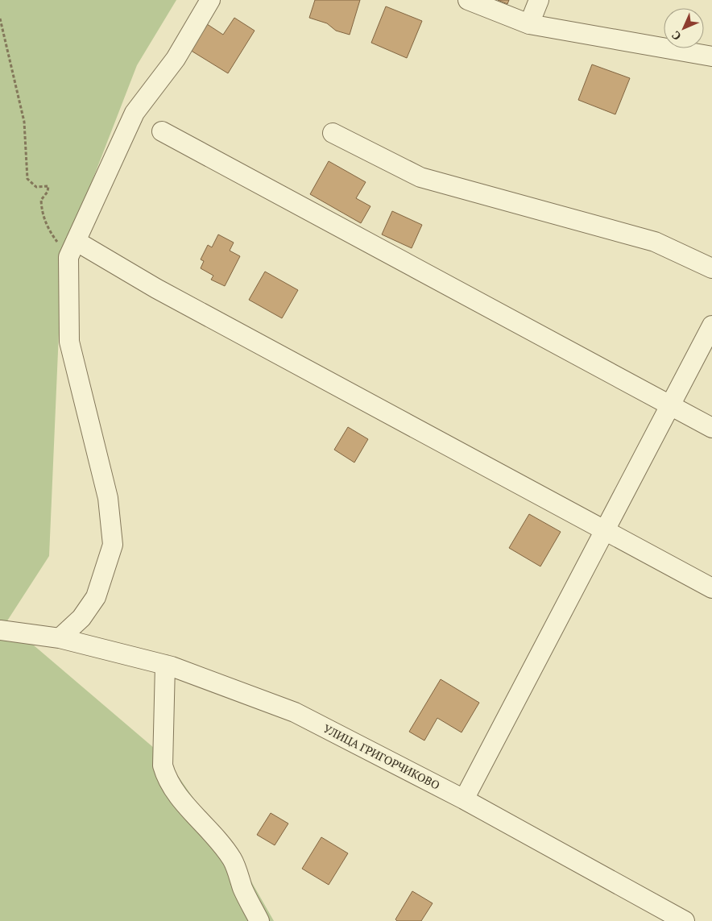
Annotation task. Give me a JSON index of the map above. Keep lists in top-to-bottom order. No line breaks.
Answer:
{"streets":{"street":["УЛИЦА ГРИГОРЧИКОВО"]},"north":"bottom left"}
